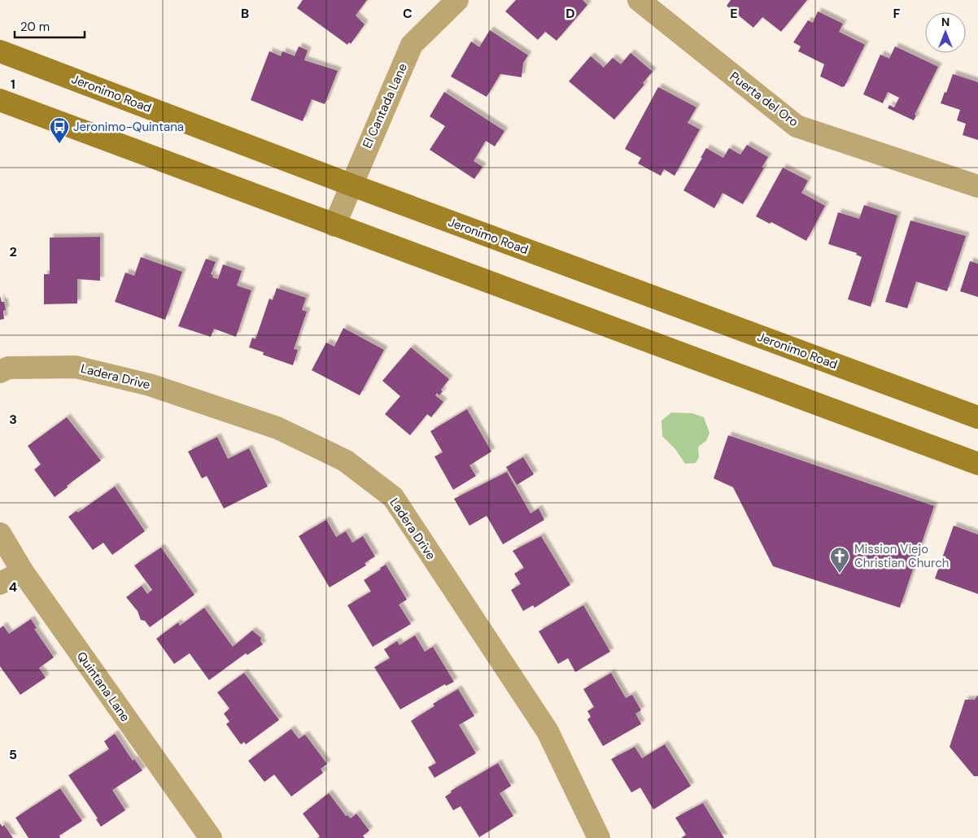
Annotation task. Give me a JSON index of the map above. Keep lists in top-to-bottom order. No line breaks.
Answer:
{"streets":{"main road":["Jeronimo Road"],"street":["Puerta del Oro","El Cantada Lane","Ladera Drive","Quintana Lane"]},"crossings":[["Jeronimo Road","El Cantada Lane"]],"places":{"bus stop":["Jeronimo-Quintana"],"church":["Mission Viejo Christian Church"]},"scale_bar":"20 m","north":"top","grid":{"columns":["B","C","D","E","F"],"rows":["1","2","3","4","5"]}}
